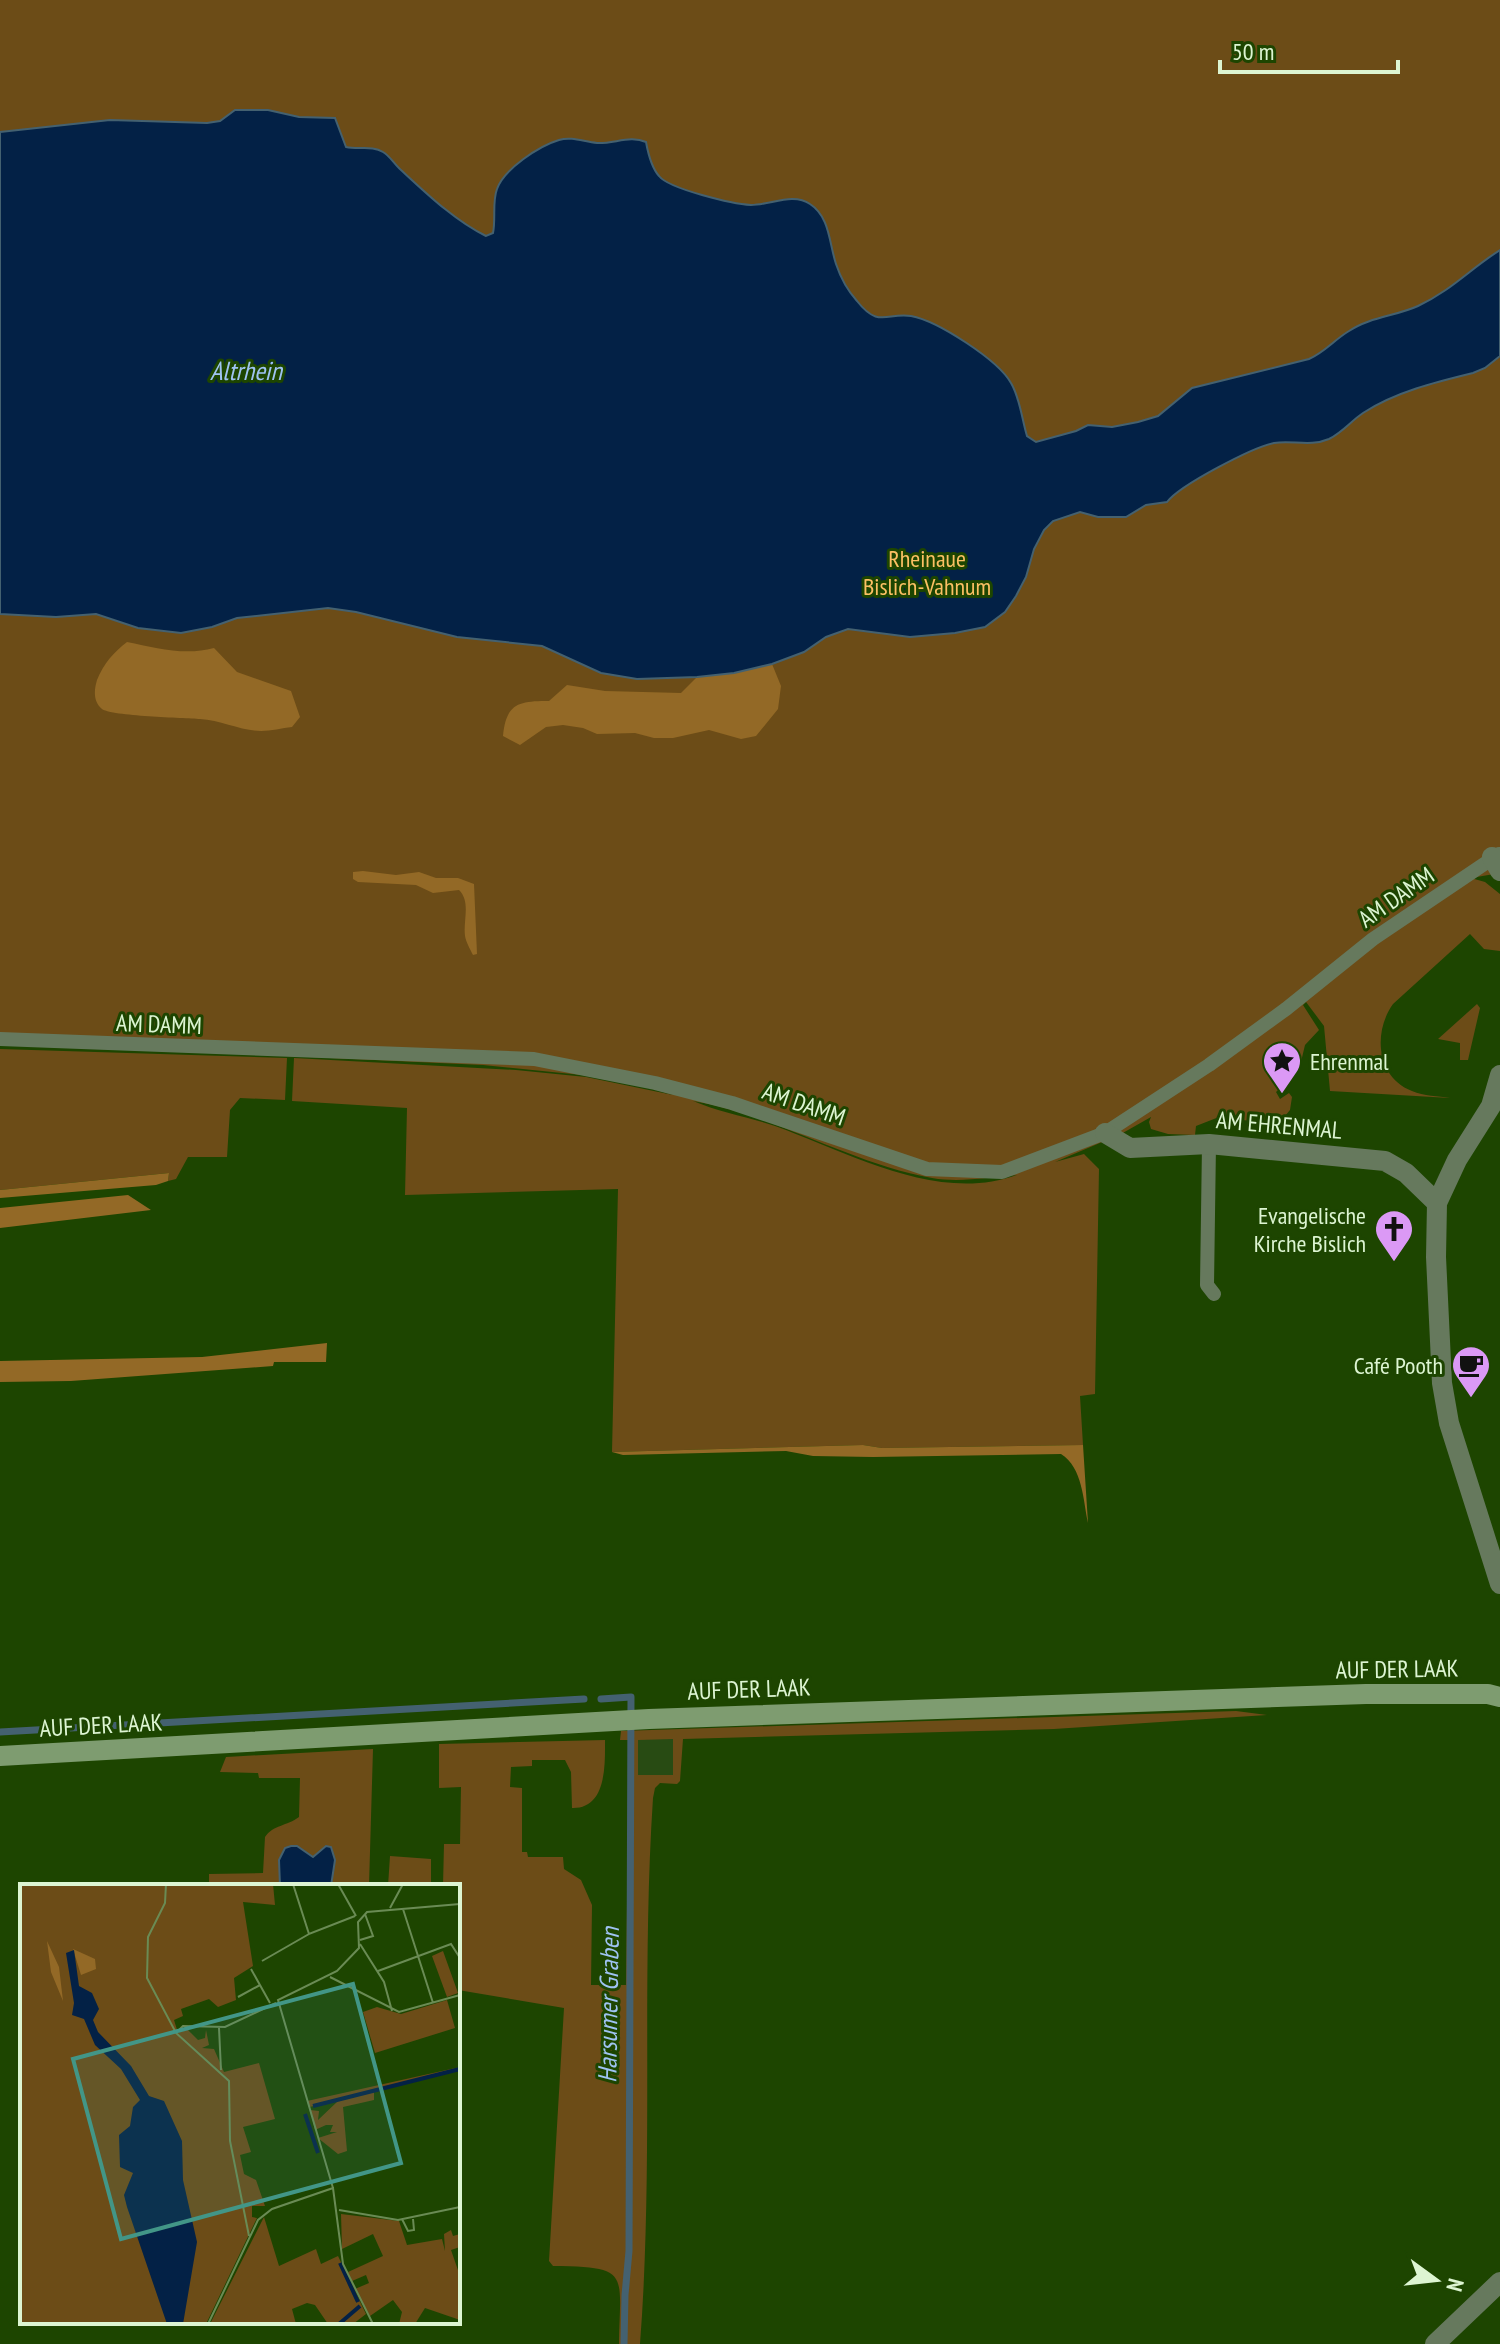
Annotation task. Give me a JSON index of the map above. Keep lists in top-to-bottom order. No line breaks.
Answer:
{"streets":{"main road":["AUF DER LAAK"],"street":["AM EHRENMAL"],"lane":["AM DAMM"]},"crossings":[["AM DAMM","AM EHRENMAL"]],"water":["Altrhein","Harsumer Graben"],"parks":["Rheinaue Bislich-Vahnum"],"places":{"place":["Ehrenmal"],"church":["Evangelische Kirche Bislich"],"cafe":["Café Pooth"]},"scale_bar":"50 m","north":"right"}
